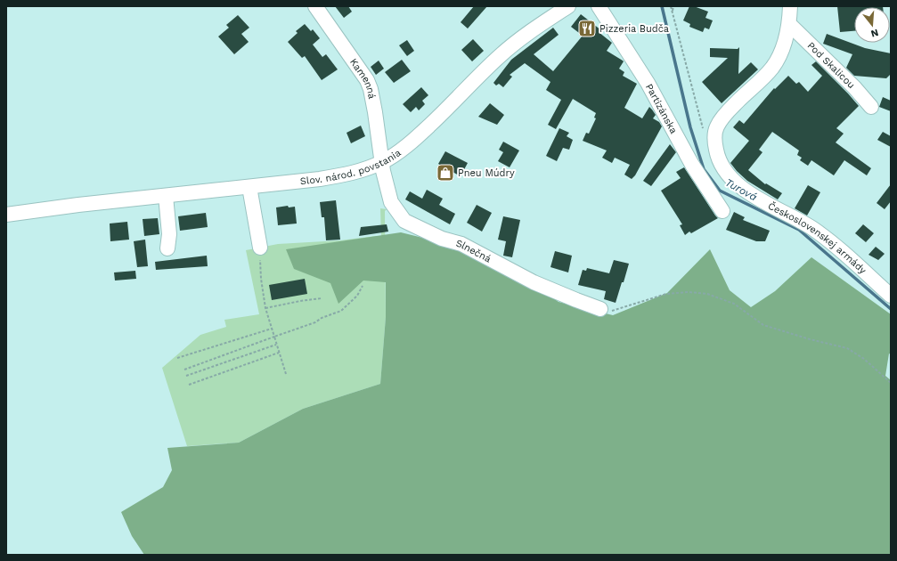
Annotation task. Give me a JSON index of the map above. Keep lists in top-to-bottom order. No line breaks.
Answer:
{"streets":{"street":["Pod Skalicou","Kamenná","Partizánska","Slov. národ. povstania","Československej armády","Slnečná"]},"crossings":[["Pod Skalicou","Československej armády"],["Kamenná","Slov. národ. povstania"],["Kamenná","Slnečná"],["Slov. národ. povstania","Slnečná"]],"water":["Turová"],"places":{"restaurant":["Pizzeria Budča"],"shop":["Pneu Múdry"]},"north":"bottom"}
